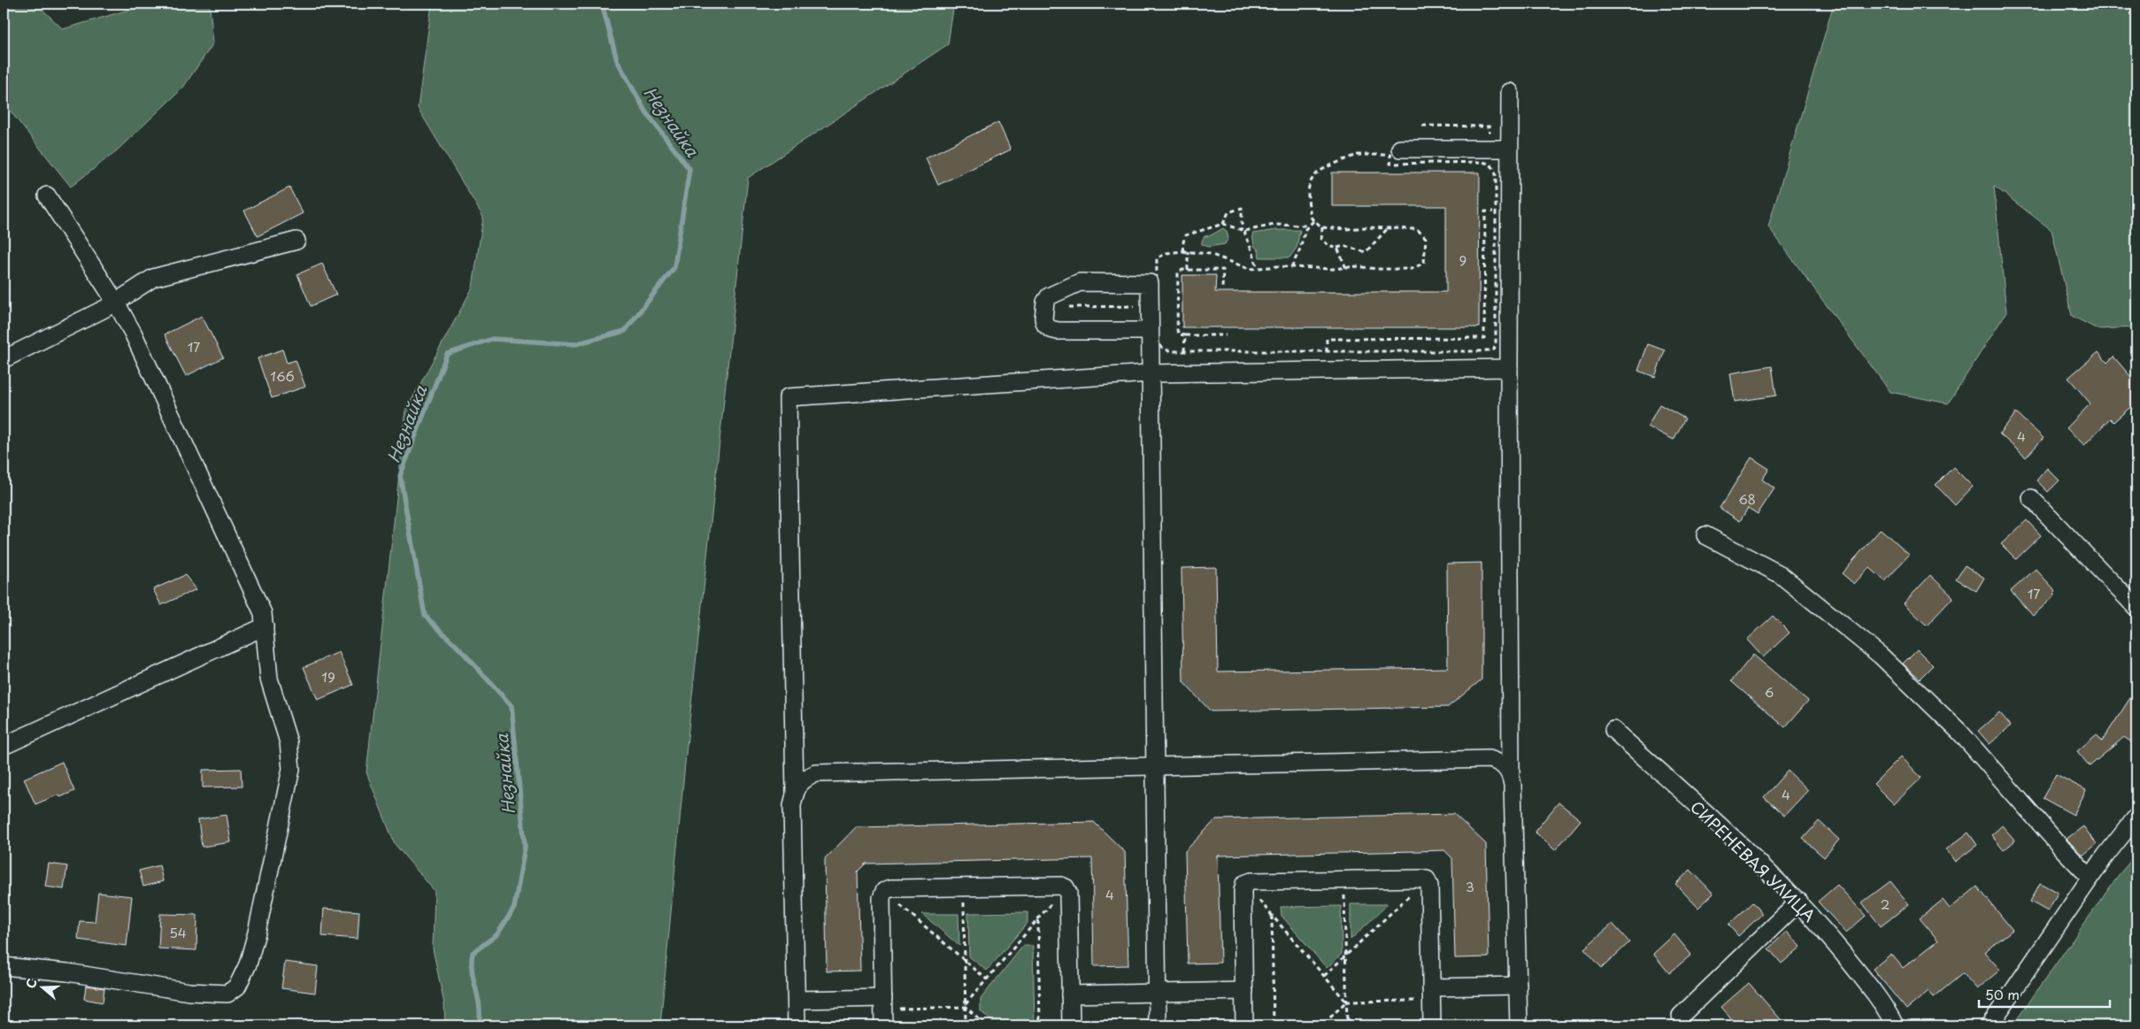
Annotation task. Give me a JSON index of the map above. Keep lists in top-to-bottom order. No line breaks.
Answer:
{"streets":{"street":["СИРЕНЕВАЯ УЛИЦА"]},"water":["Незнайка"],"house_numbers":["9","17","166","4","68","17","19","6","4","3","4","2","54"],"scale_bar":"50 m","north":"left"}
